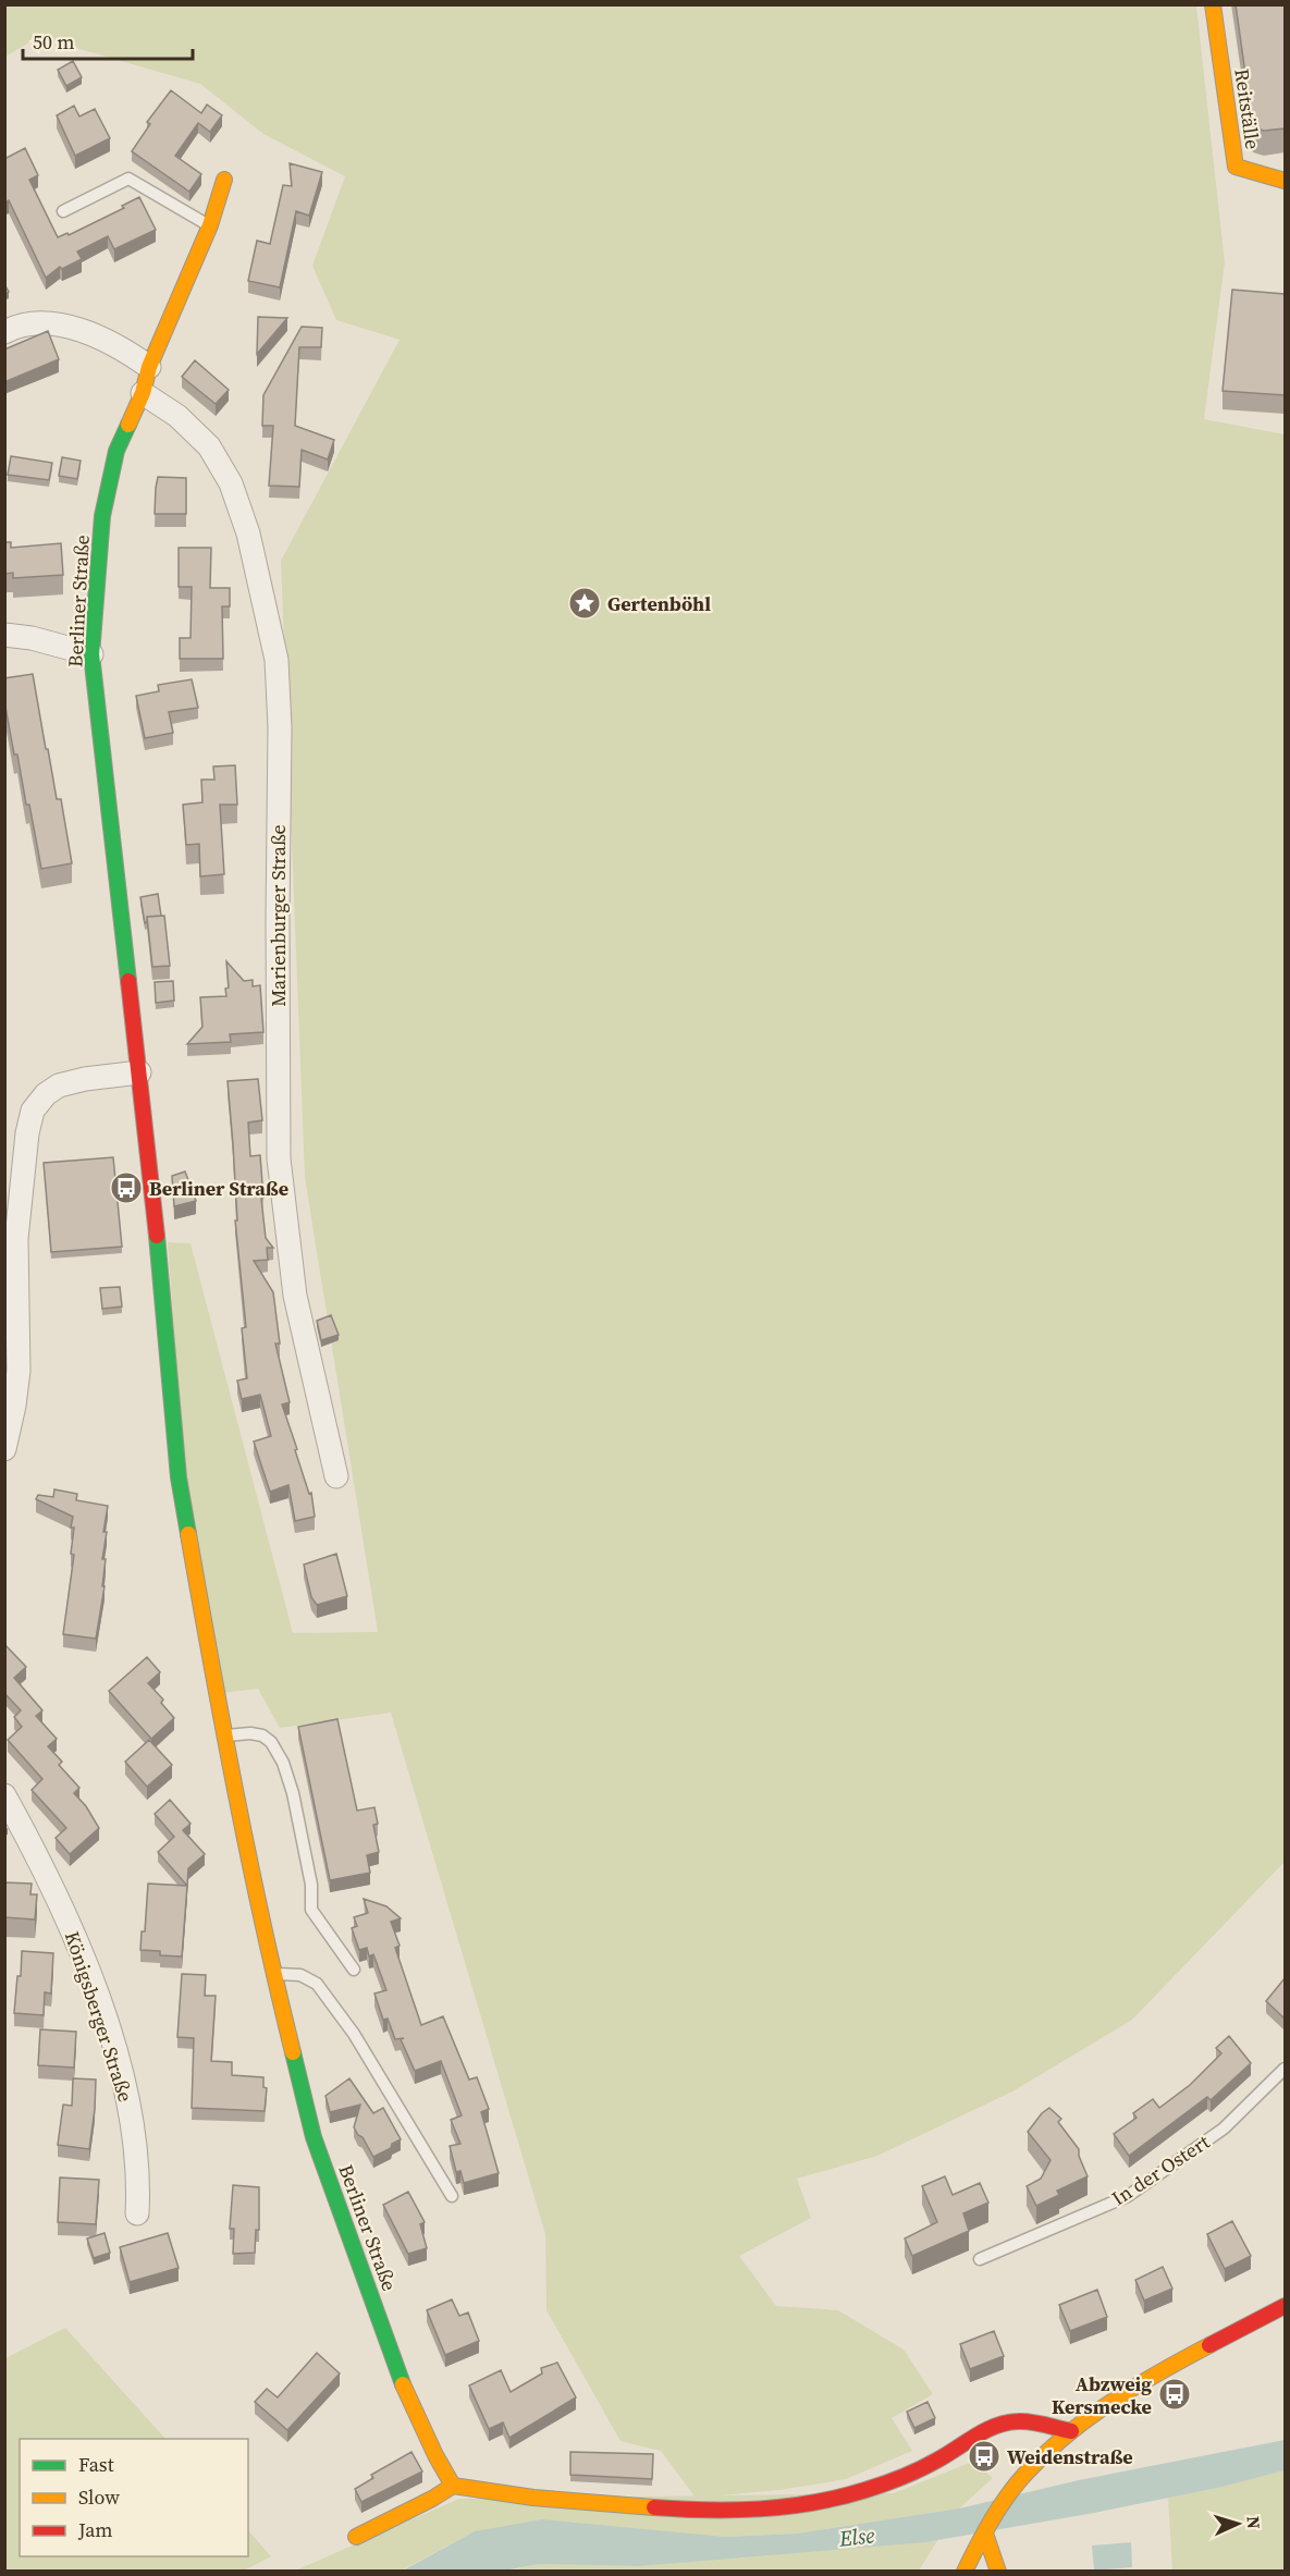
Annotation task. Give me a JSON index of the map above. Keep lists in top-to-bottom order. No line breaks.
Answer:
{"streets":{"street":["Reitställe","Berliner Straße","Marienburger Straße","Königsberger Straße"],"lane":["In der Ostert"]},"crossings":[["Berliner Straße","Marienburger Straße"]],"water":["Else"],"places":{"place":["Gertenböhl"],"bus stop":["Berliner Straße","Abzweig Kersmecke","Weidenstraße"]},"legend":["Fast","Slow","Jam"],"scale_bar":"50 m","north":"right"}
